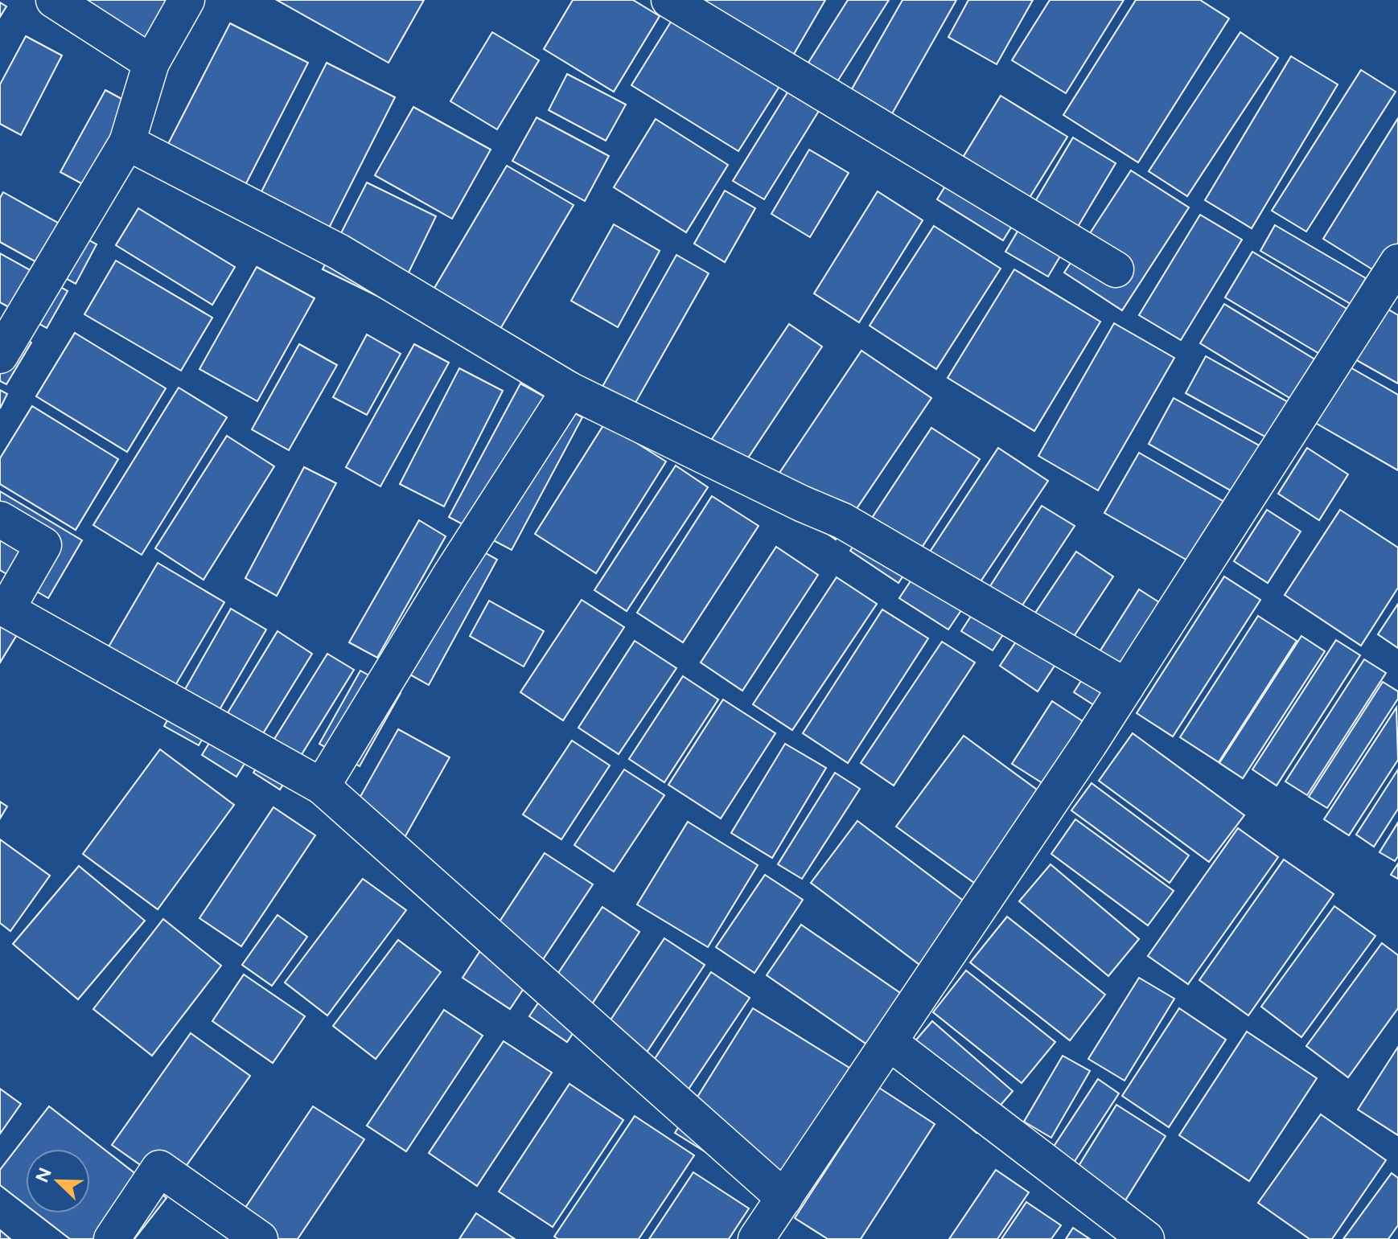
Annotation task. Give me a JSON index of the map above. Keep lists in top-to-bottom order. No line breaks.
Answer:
{"north":"top left"}
